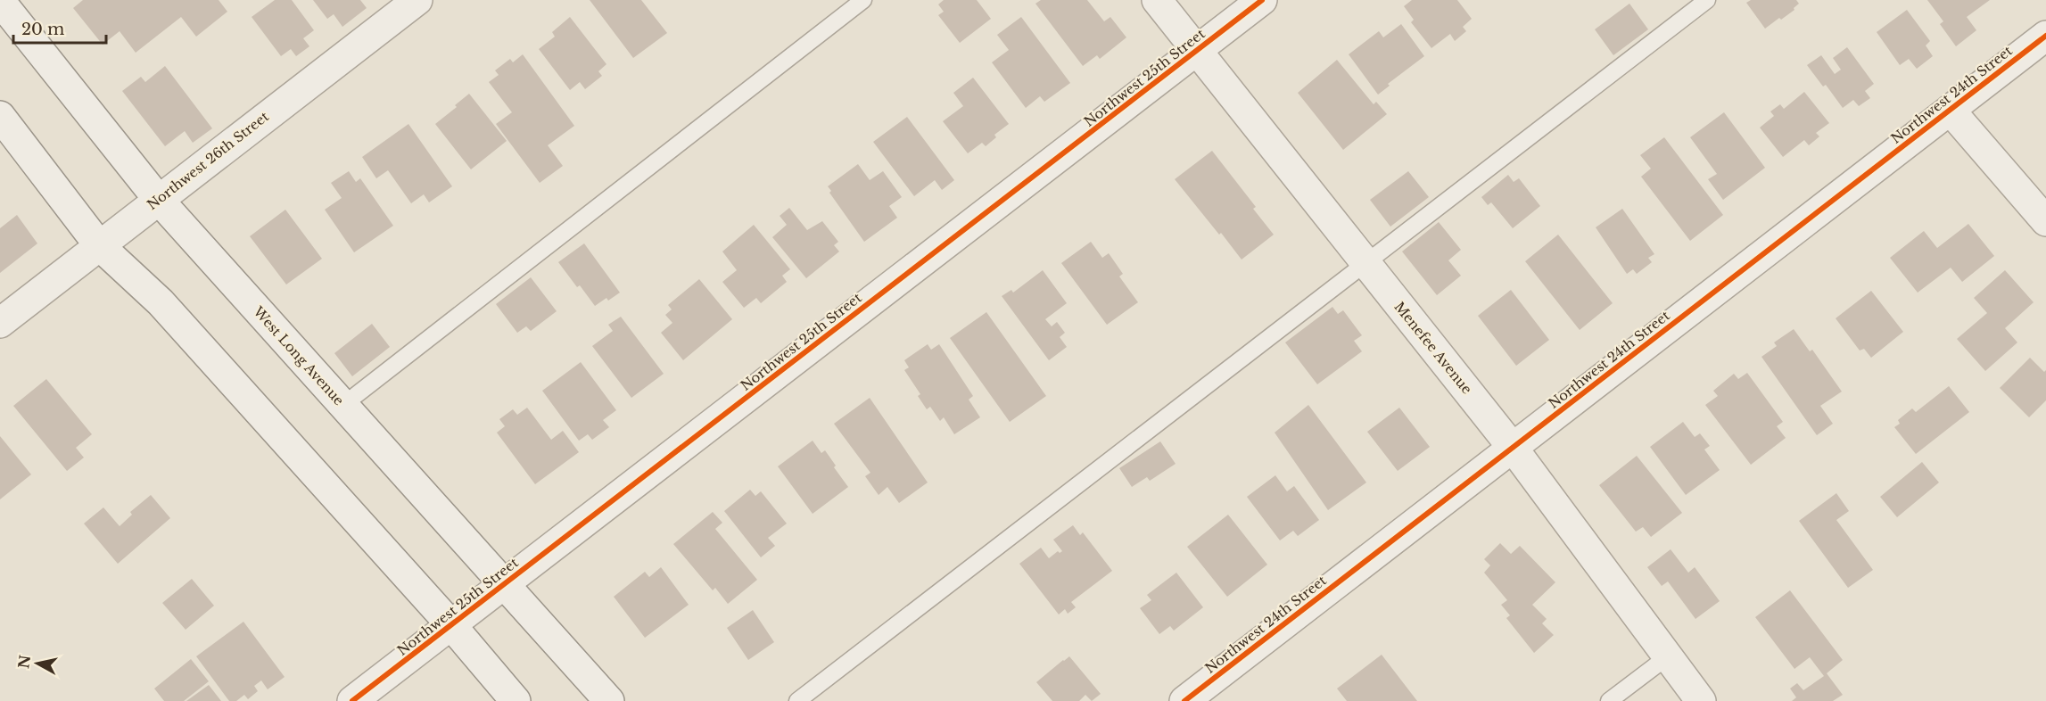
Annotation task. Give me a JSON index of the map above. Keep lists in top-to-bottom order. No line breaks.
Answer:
{"streets":{"street":["Northwest 25th Street","Northwest 24th Street","Northwest 26th Street","Menefee Avenue","West Long Avenue"]},"crossings":[["Northwest 25th Street","Menefee Avenue"],["Northwest 25th Street","West Long Avenue"],["Northwest 24th Street","Menefee Avenue"],["Northwest 26th Street","West Long Avenue"]],"scale_bar":"20 m","north":"left"}
